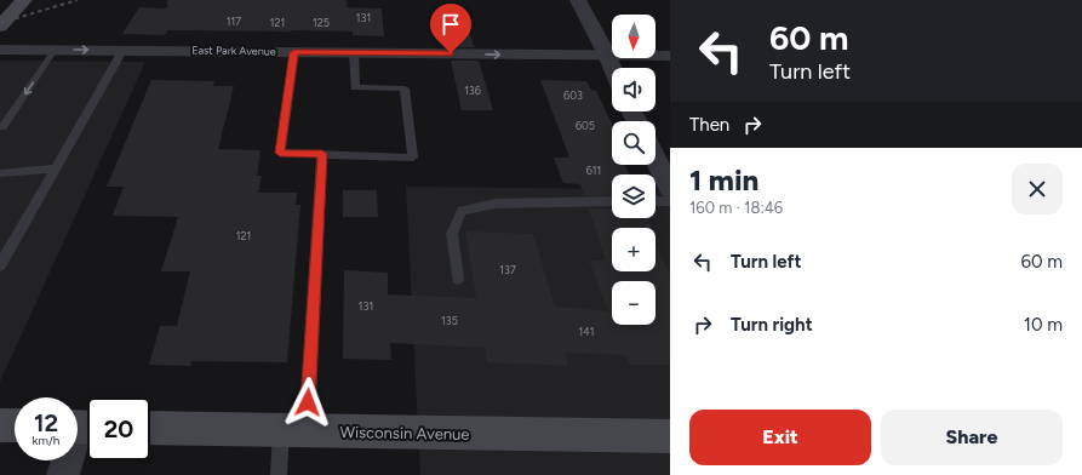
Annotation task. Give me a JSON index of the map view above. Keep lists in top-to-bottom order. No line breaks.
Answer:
{"streets":{"main road":["Wisconsin Avenue"],"street":["East Park Avenue"]},"one_way":["East Park Avenue"],"house_numbers":["131","117","121","125","136","603","605","611","121","137","131","135","141"],"north":"bottom","page":{"turn":["60 m","Turn left"],"map_buttons":["+","−"],"then":"Then","heading":["1 min","160 m · 18:46"],"list":[{"name":"Turn left","value":"60 m"},{"name":"Turn right","value":"10 m"}],"speed":"12 km/h","limit":"20","buttons":["Exit","Share"]}}
